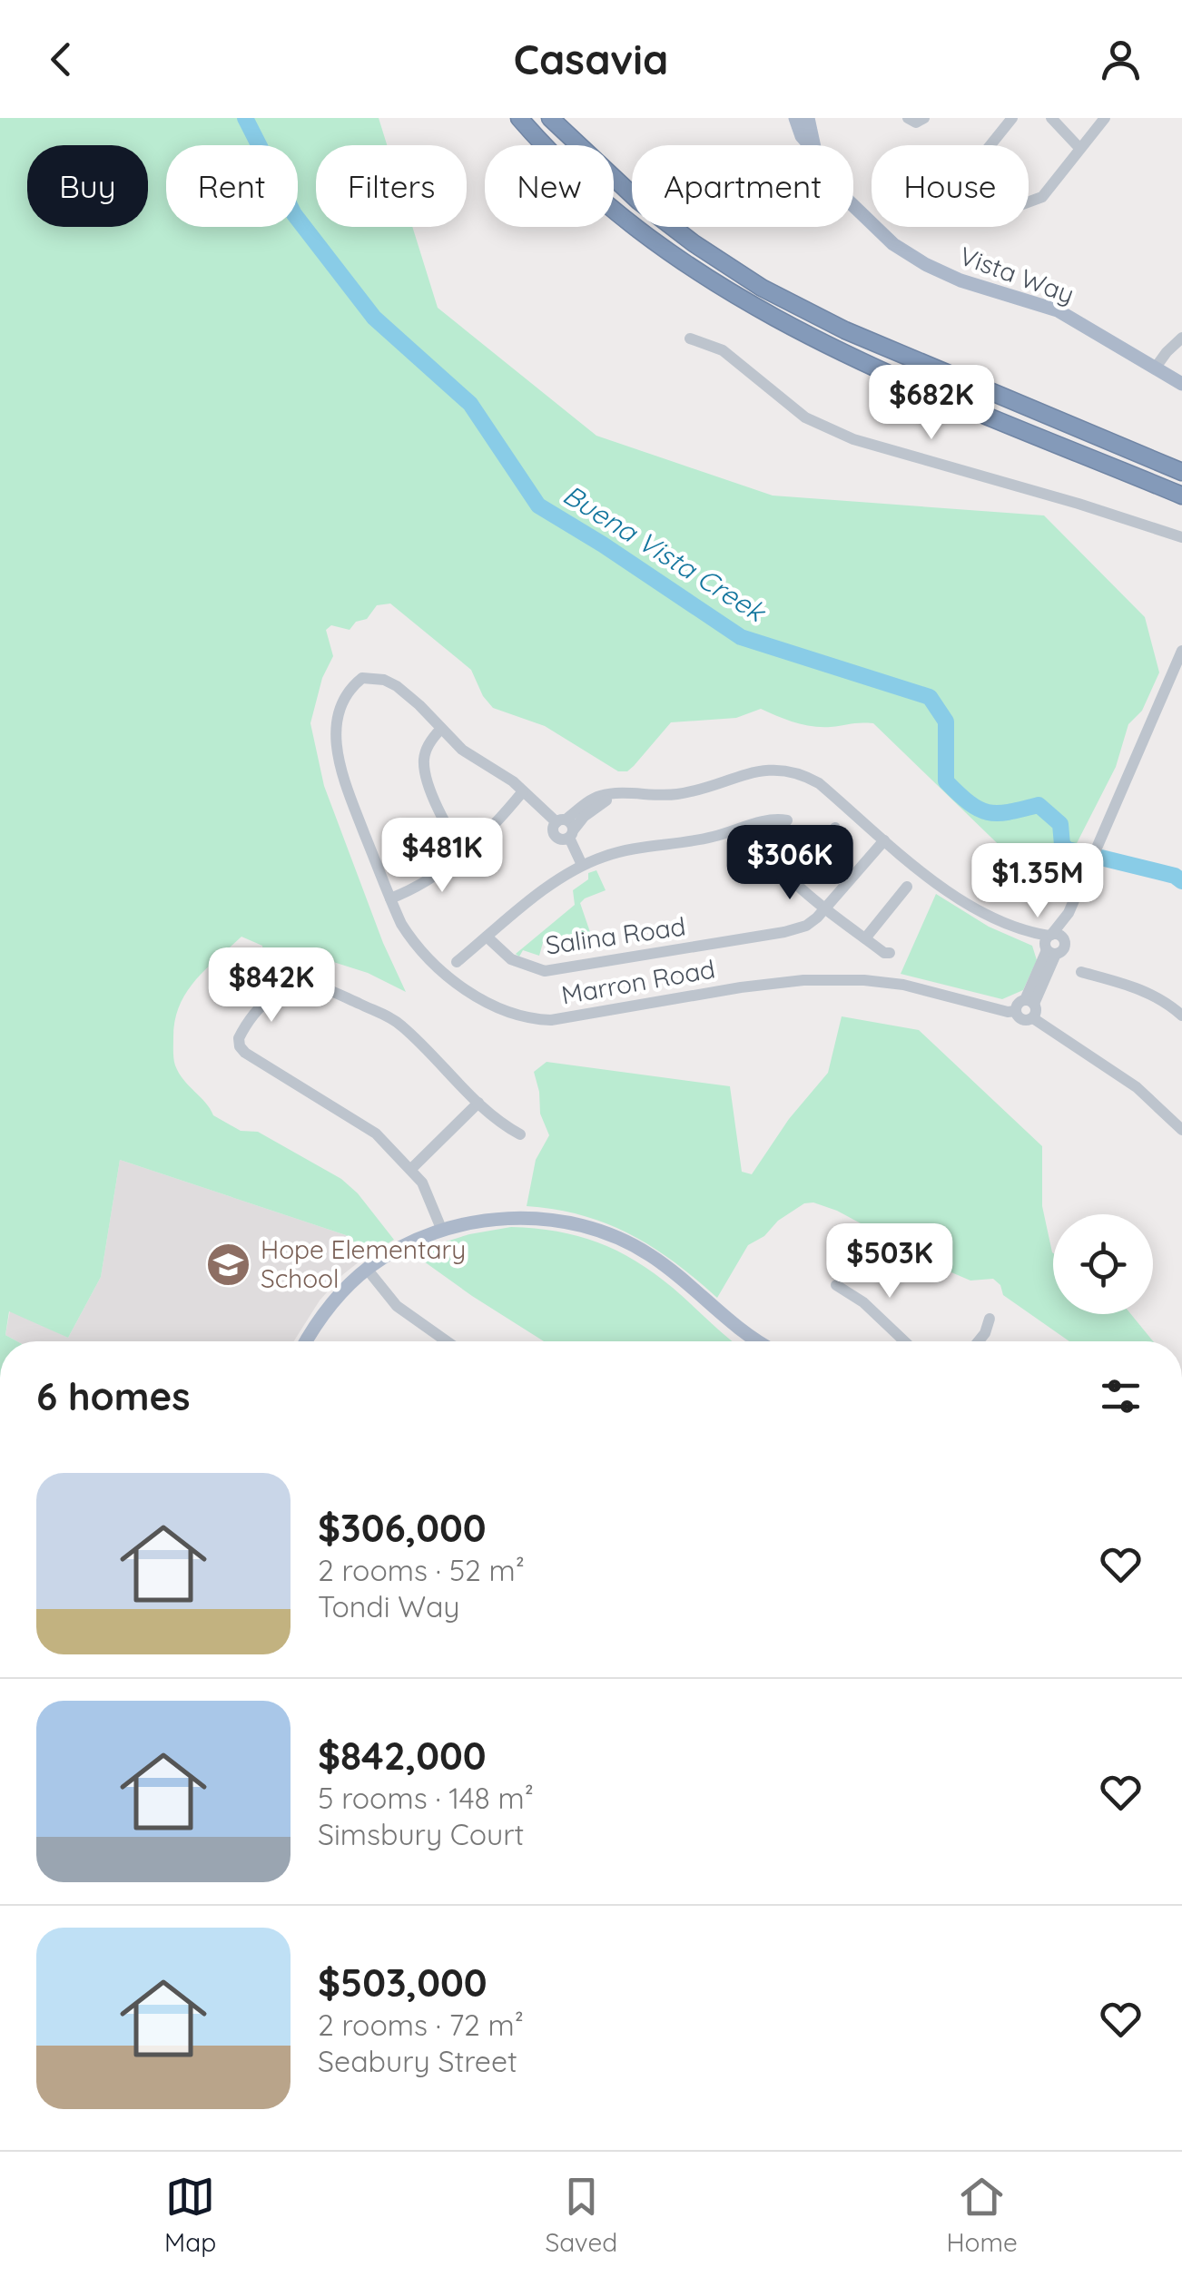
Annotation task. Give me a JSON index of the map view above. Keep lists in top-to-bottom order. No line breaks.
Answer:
{"streets":{"main road":["Vista Way"],"street":["Salina Road","Marron Road"]},"water":["Buena Vista Creek"],"places":{"school or university":["Hope Elementary School"]},"page":{"header":"Casavia","chip":["Buy","Rent","Filters","New","Apartment","House"],"price":["$682K","$481K","$306K","$1.35M","$842K","$503K"],"heading":"6 homes","list":[{"name":"$306,000","note":"2 rooms · 52 m² · Tondi Way"},{"name":"$842,000","note":"5 rooms · 148 m² · Simsbury Court"},{"name":"$503,000","note":"2 rooms · 72 m² · Seabury Street"}],"tabs":["Map","Saved","Home"]}}
